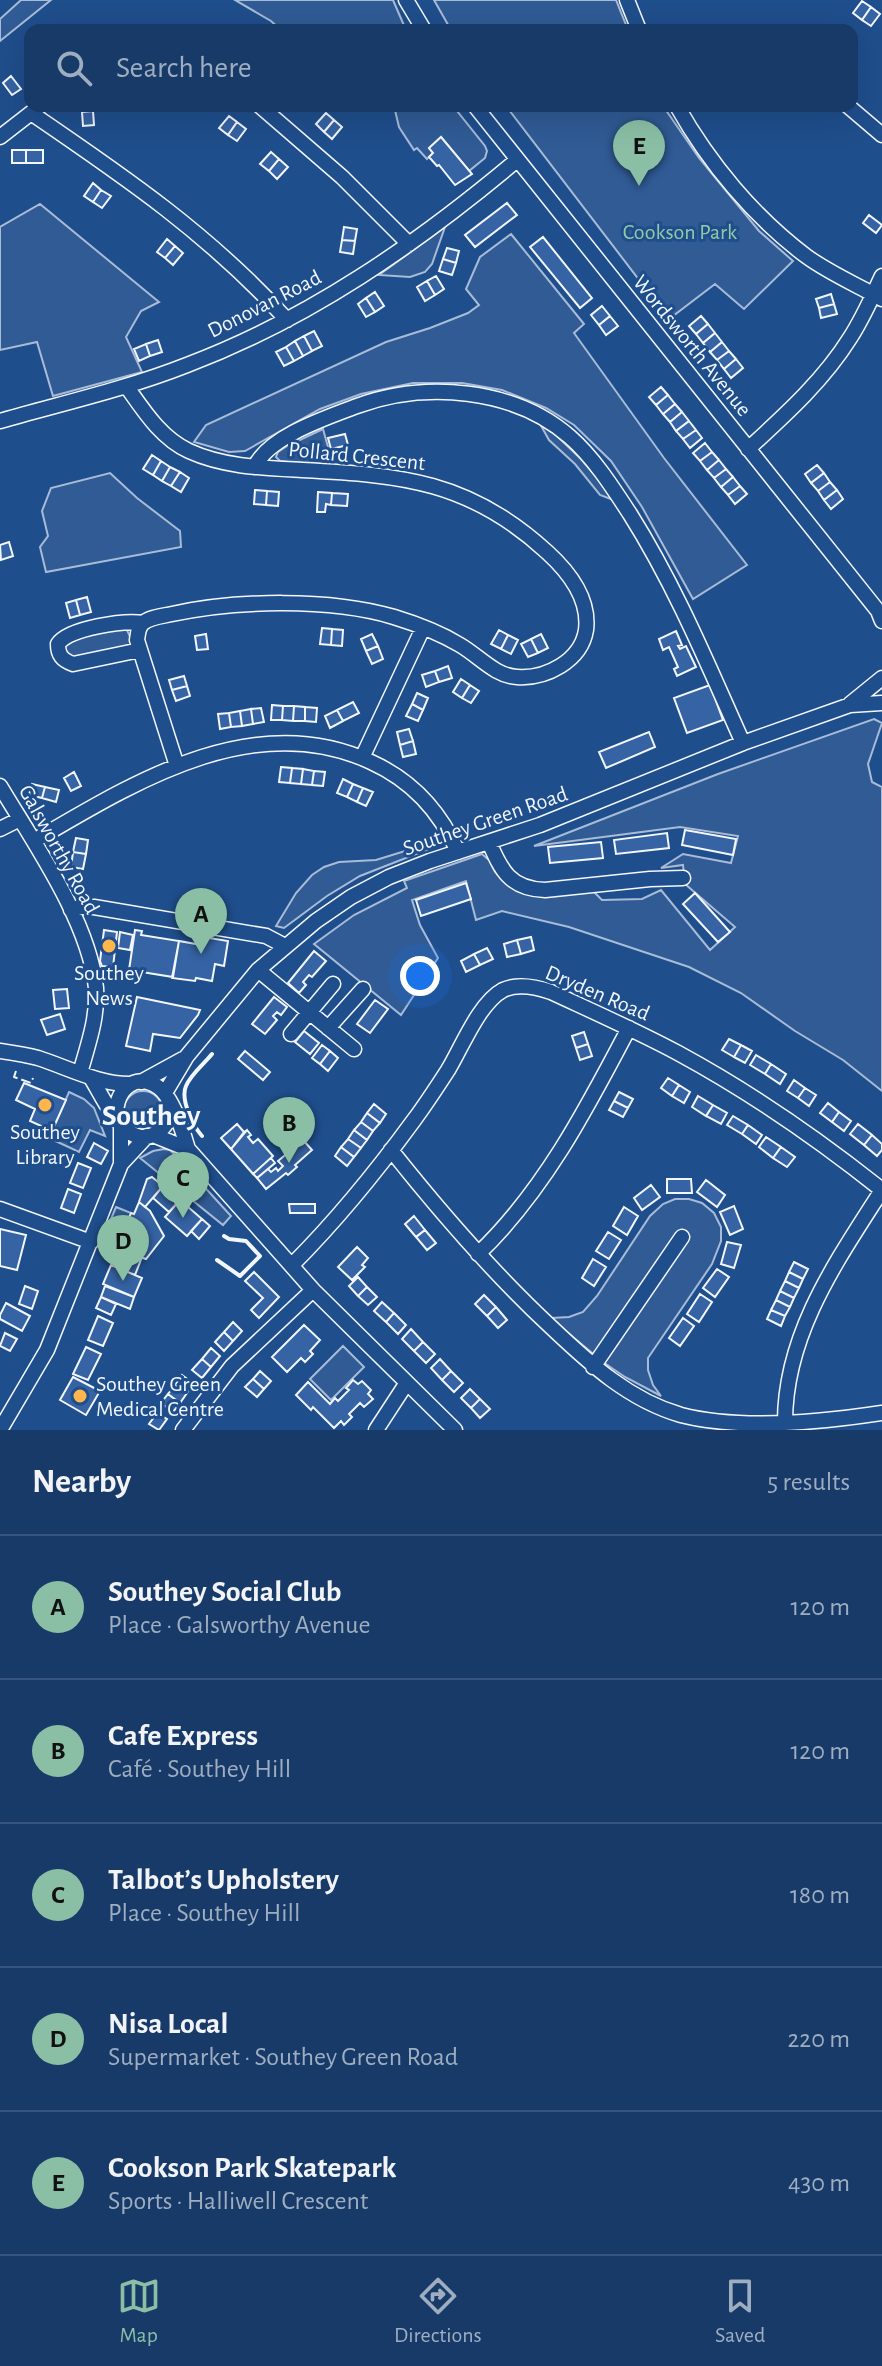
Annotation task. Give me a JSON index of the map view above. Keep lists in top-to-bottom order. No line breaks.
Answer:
{"streets":{"street":["Donovan Road","Wordsworth Avenue","Pollard Crescent","Southey Green Road","Galsworthy Road","Dryden Road"]},"crossings":[["Donovan Road","Wordsworth Avenue"],["Donovan Road","Pollard Crescent"]],"districts":["Southey"],"parks":["Cookson Park"],"places":["Southey News","Southey Library","Southey Green Medical Centre"],"page":{"search":"Search here","pins":["E","A","B","C","D"],"heading":["Nearby","5 results"],"list":[{"mark":"A","name":"Southey Social Club","note":"Place · Galsworthy Avenue","value":"120 m"},{"mark":"B","name":"Cafe Express","note":"Café · Southey Hill","value":"120 m"},{"mark":"C","name":"Talbot’s Upholstery","note":"Place · Southey Hill","value":"180 m"},{"mark":"D","name":"Nisa Local","note":"Supermarket · Southey Green Road","value":"220 m"},{"mark":"E","name":"Cookson Park Skatepark","note":"Sports · Halliwell Crescent","value":"430 m"}],"nav":["Map","Directions","Saved"]}}
